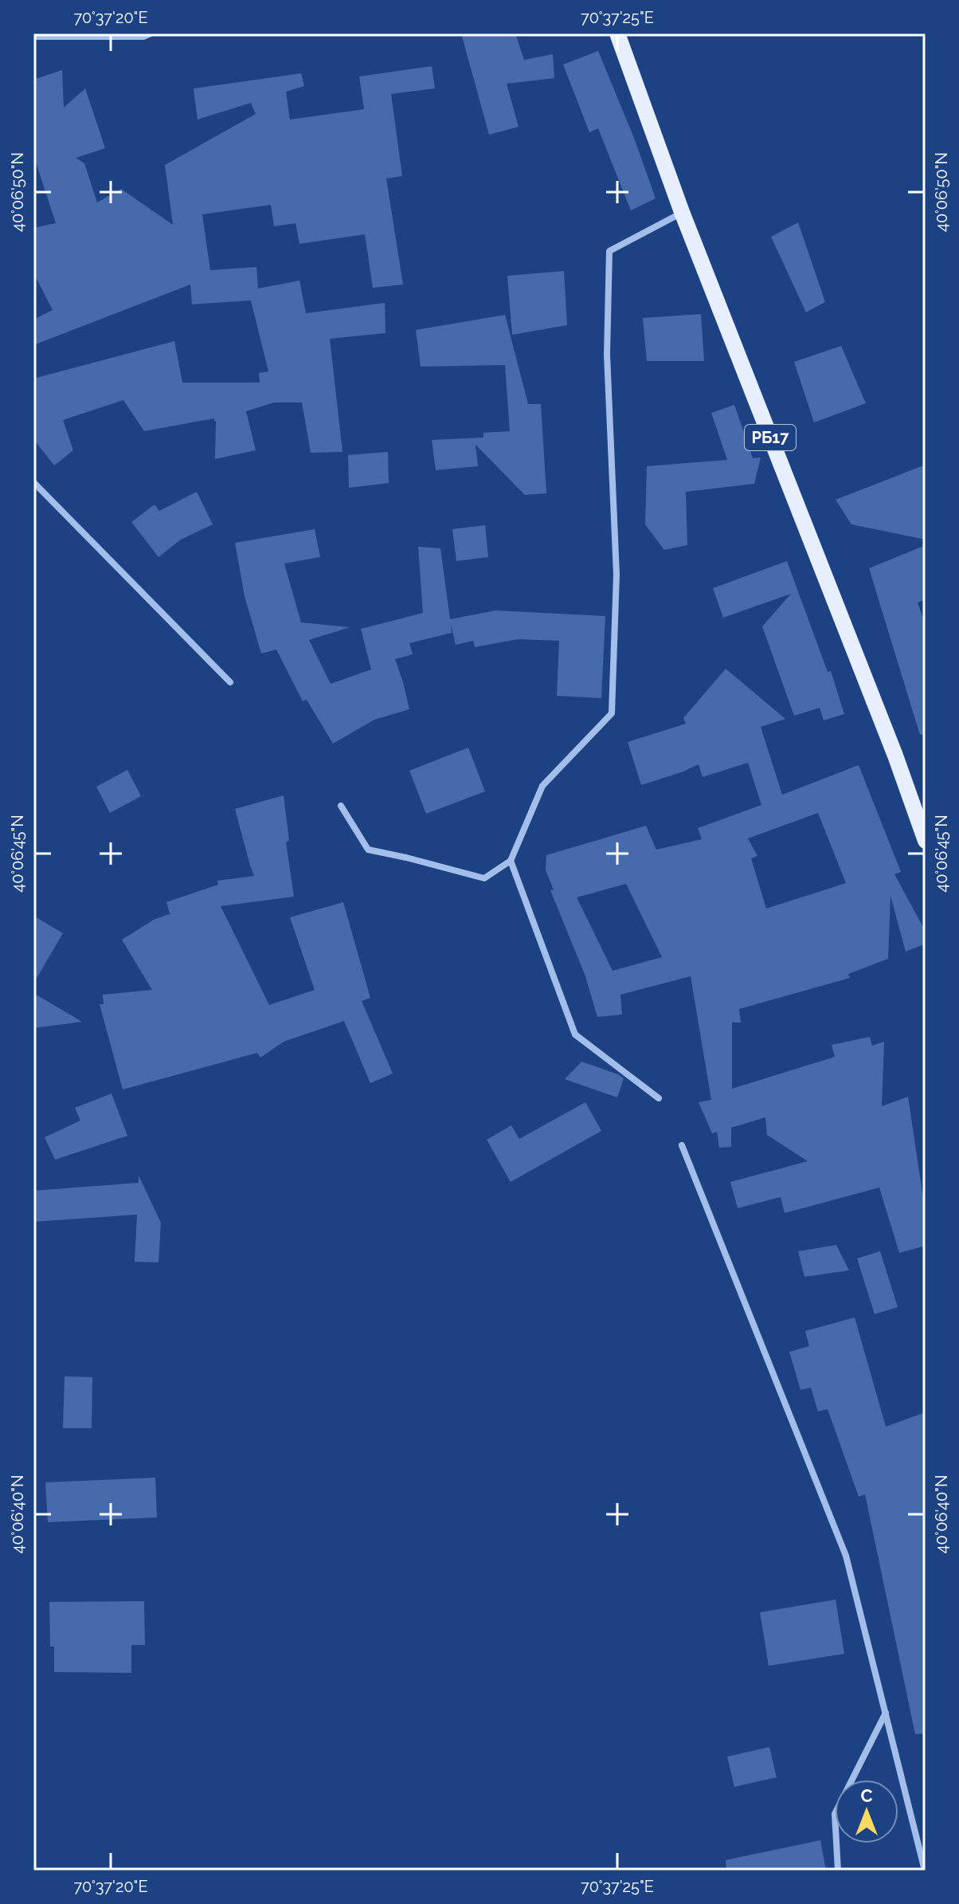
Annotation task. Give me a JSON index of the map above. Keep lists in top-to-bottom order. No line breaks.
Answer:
{"streets":{"main road":["РБ17"]},"north":"top","coordinates":["70°37'20\"E","70°37'25\"E","40°06'50\"N","40°06'45\"N","40°06'40\"N"]}
